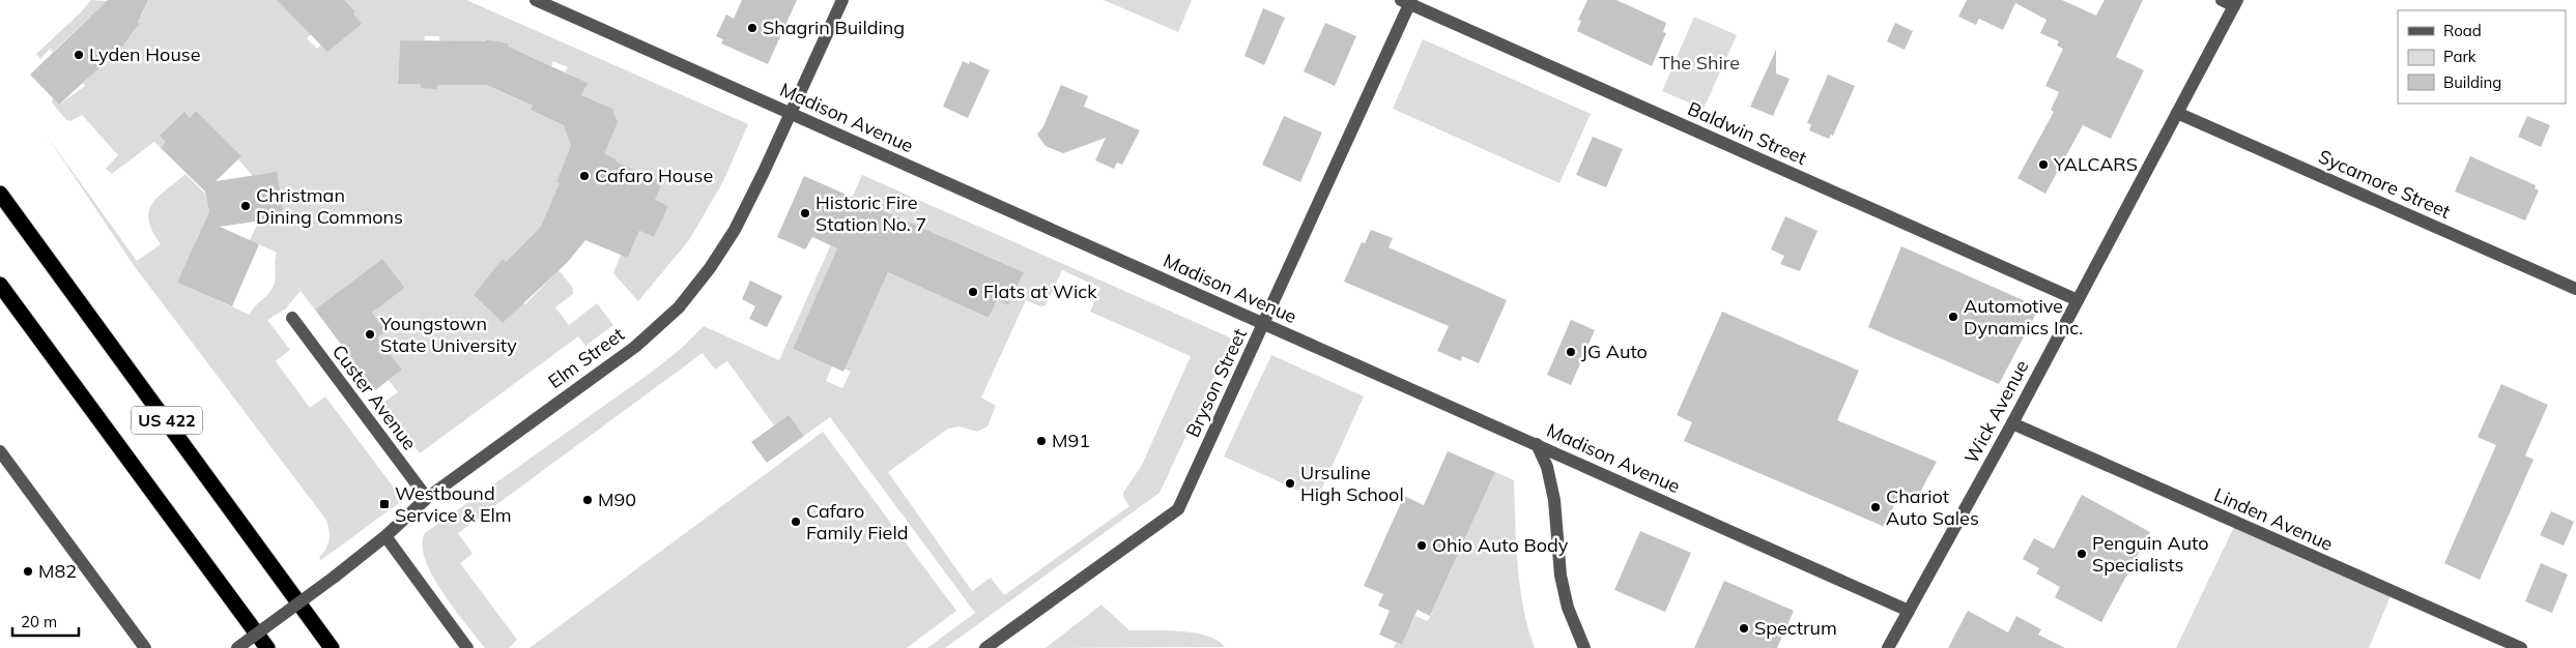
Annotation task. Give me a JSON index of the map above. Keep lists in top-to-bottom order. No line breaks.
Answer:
{"streets":{"highway":["US 422"],"street":["Madison Avenue","Baldwin Street","Sycamore Street","Elm Street","Bryson Street","Custer Avenue","Wick Avenue","Linden Avenue"]},"crossings":[["Madison Avenue","Elm Street"],["Madison Avenue","Bryson Street"],["Madison Avenue","Wick Avenue"],["Baldwin Street","Bryson Street"],["Baldwin Street","Wick Avenue"],["Sycamore Street","Wick Avenue"],["Elm Street","Custer Avenue"],["Wick Avenue","Linden Avenue"]],"parks":["The Shire"],"places":{"other":["Shagrin Building","Lyden House","YALCARS","Cafaro House","Christman Dining Commons","Historic Fire Station No. 7","Flats at Wick","Automotive Dynamics Inc.","Youngstown State University","JG Auto","M91","Ursuline High School","M90","Chariot Auto Sales","Cafaro Family Field","Ohio Auto Body","Penguin Auto Specialists","M82","Spectrum"],"transit":["Westbound Service & Elm"]},"legend":["Road","Park","Building"],"scale_bar":"20 m"}
